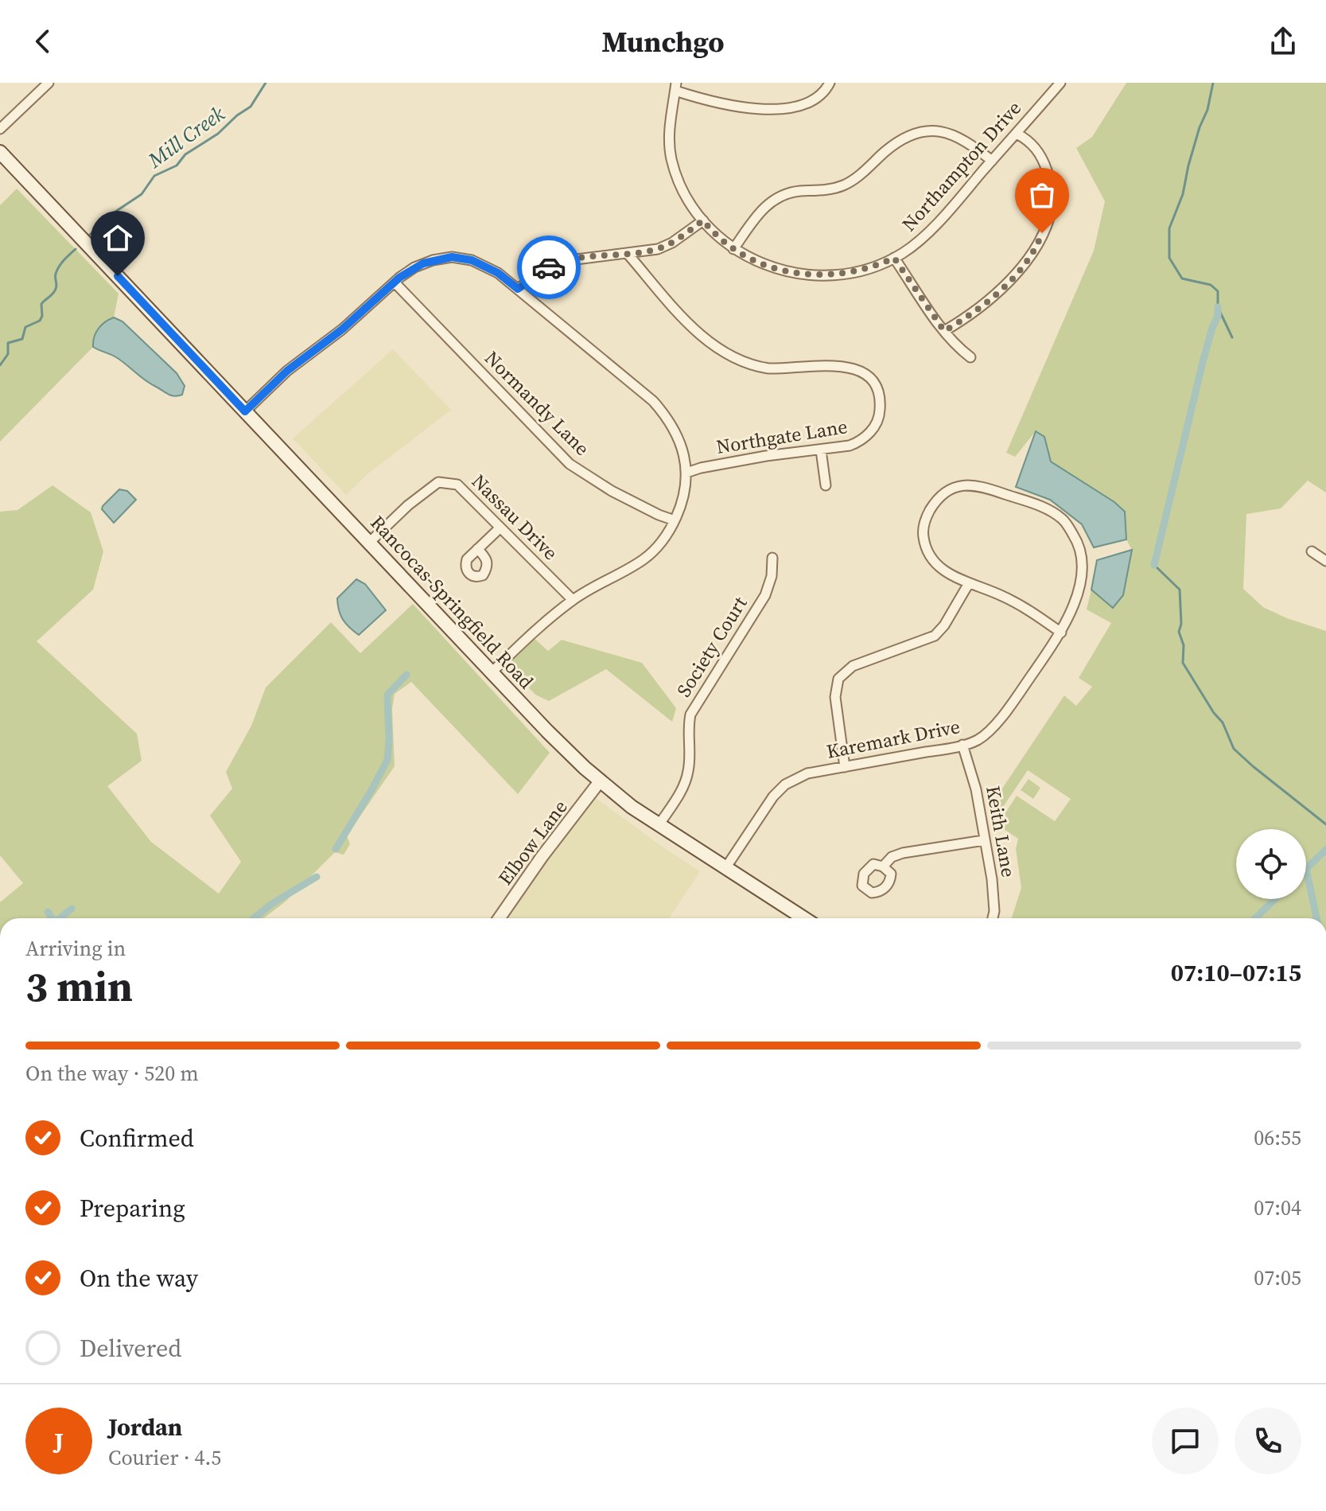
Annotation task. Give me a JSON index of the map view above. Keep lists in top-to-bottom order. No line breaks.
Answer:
{"streets":{"main road":["Rancocas-Springfield Road"],"street":["Northampton Drive","Normandy Lane","Northgate Lane","Nassau Drive","Society Court","Karemark Drive","Keith Lane","Elbow Lane"]},"crossings":[["Nassau Drive","Rancocas-Springfield Road"],["Rancocas-Springfield Road","Society Court"],["Rancocas-Springfield Road","Karemark Drive"],["Rancocas-Springfield Road","Elbow Lane"],["Karemark Drive","Keith Lane"]],"water":["Mill Creek"],"page":{"header":"Munchgo","heading":["3 min","Arriving in","07:10–07:15"],"panel":["Jordan","Courier · 4.5"],"bar":"On the way · 520 m","list":[["Confirmed","06:55"],["Preparing","07:04"],["On the way","07:05"],"Delivered"],"round":"J"}}
